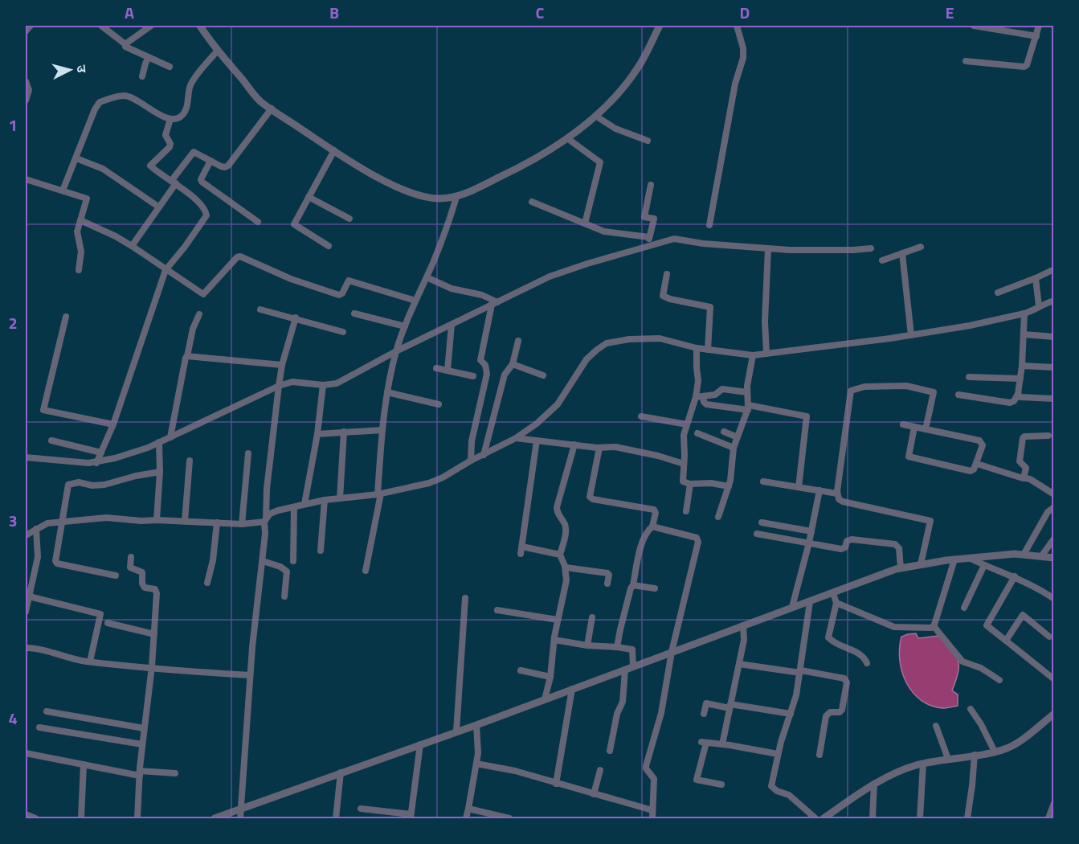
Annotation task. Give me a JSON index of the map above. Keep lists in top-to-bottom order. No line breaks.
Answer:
{"north":"right","grid":{"columns":["A","B","C","D","E"],"rows":["1","2","3","4"]}}
